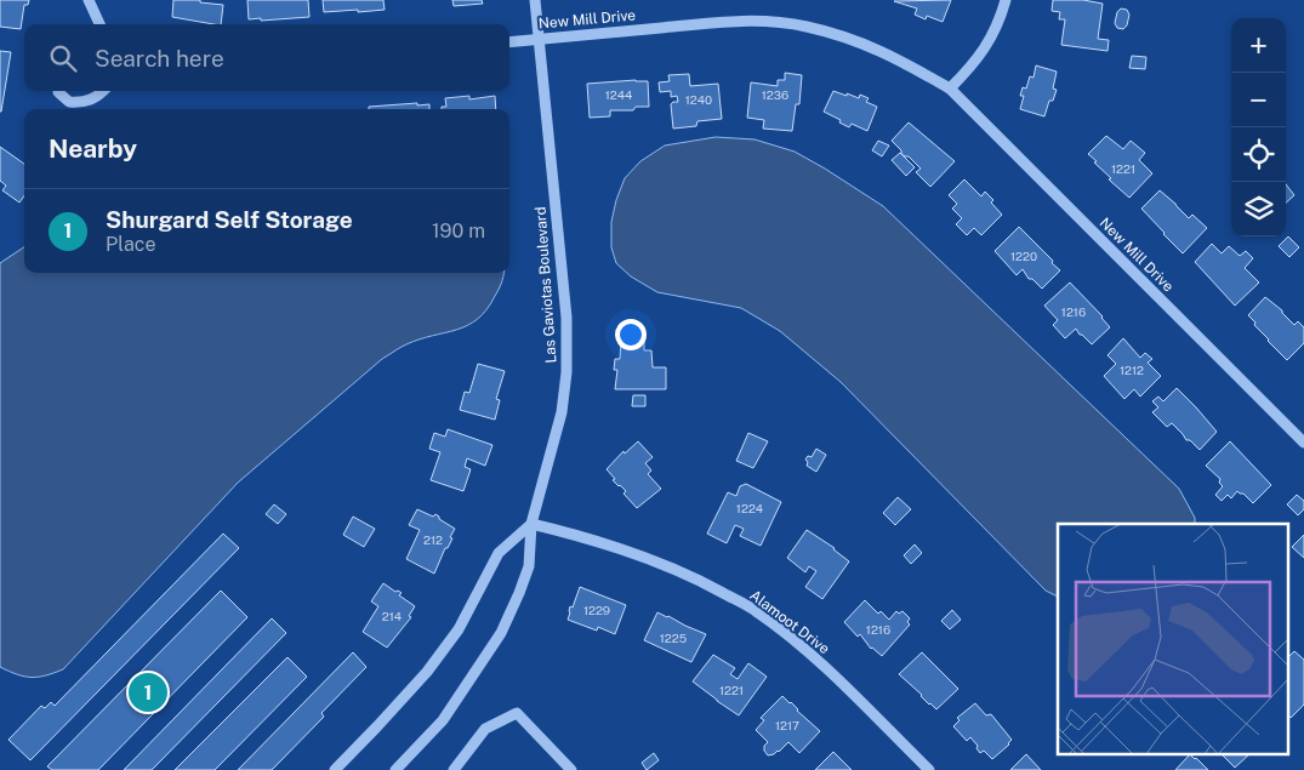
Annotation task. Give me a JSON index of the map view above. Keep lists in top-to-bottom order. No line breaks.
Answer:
{"streets":{"street":["New Mill Drive","Las Gaviotas Boulevard","Alamoot Drive"]},"crossings":[["New Mill Drive","Las Gaviotas Boulevard"],["Las Gaviotas Boulevard","Alamoot Drive"]],"house_numbers":["1244","1236","1240","1221","1220","1216","1212","1224","212","1229","214","1216","1225","1221","1217"],"page":{"map_buttons":["+","−"],"search":"Search here","heading":"Nearby","list":[{"mark":"1","name":"Shurgard Self Storage","note":"Place","value":"190 m"}],"pins":"1"}}
